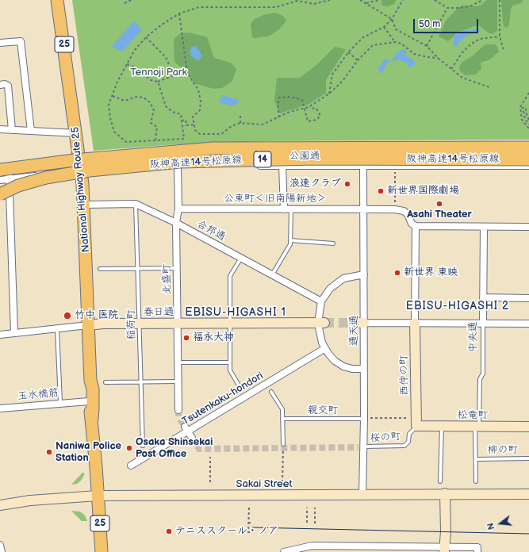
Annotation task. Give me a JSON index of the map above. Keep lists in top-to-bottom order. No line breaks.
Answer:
{"streets":{"highway":["25","14","阪神高速14号松原線","National Highway Route 25"],"street":["公園通","公東町＜旧南陽新地＞","合邦通","北盛町","春日通","通天通","中央通","西仲の町","玉水橋筋","Tsutenkaku-hondori","松竜町","Sakai Street"],"lane":["稲荷町","親交町","桜の町","柳の町"]},"crossings":[["公園通","National Highway Route 25"],["公園通","北盛町"],["公園通","通天通"],["National Highway Route 25","合邦通"],["National Highway Route 25","春日通"],["National Highway Route 25","玉水橋筋"],["National Highway Route 25","Sakai Street"],["公東町＜旧南陽新地＞","北盛町"],["公東町＜旧南陽新地＞","通天通"],["合邦通","北盛町"],["合邦通","稲荷町"],["北盛町","春日通"],["春日通","稲荷町"],["通天通","親交町"],["通天通","桜の町"],["通天通","Sakai Street"],["中央通","松竜町"],["中央通","柳の町"],["西仲の町","松竜町"],["西仲の町","桜の町"],["松竜町","桜の町"]],"districts":["EBISU-HIGASHI 2","EBISU-HIGASHI 1"],"parks":["Tennoji Park"],"places":["浪速クラブ","新世界国際劇場","Asahi Theater","新世界 東映","竹中 医院","福永大神","Osaka Shinsekai Post Office","Naniwa Police Station","テニススクール・ノア"],"scale_bar":"50 m","north":"left"}
